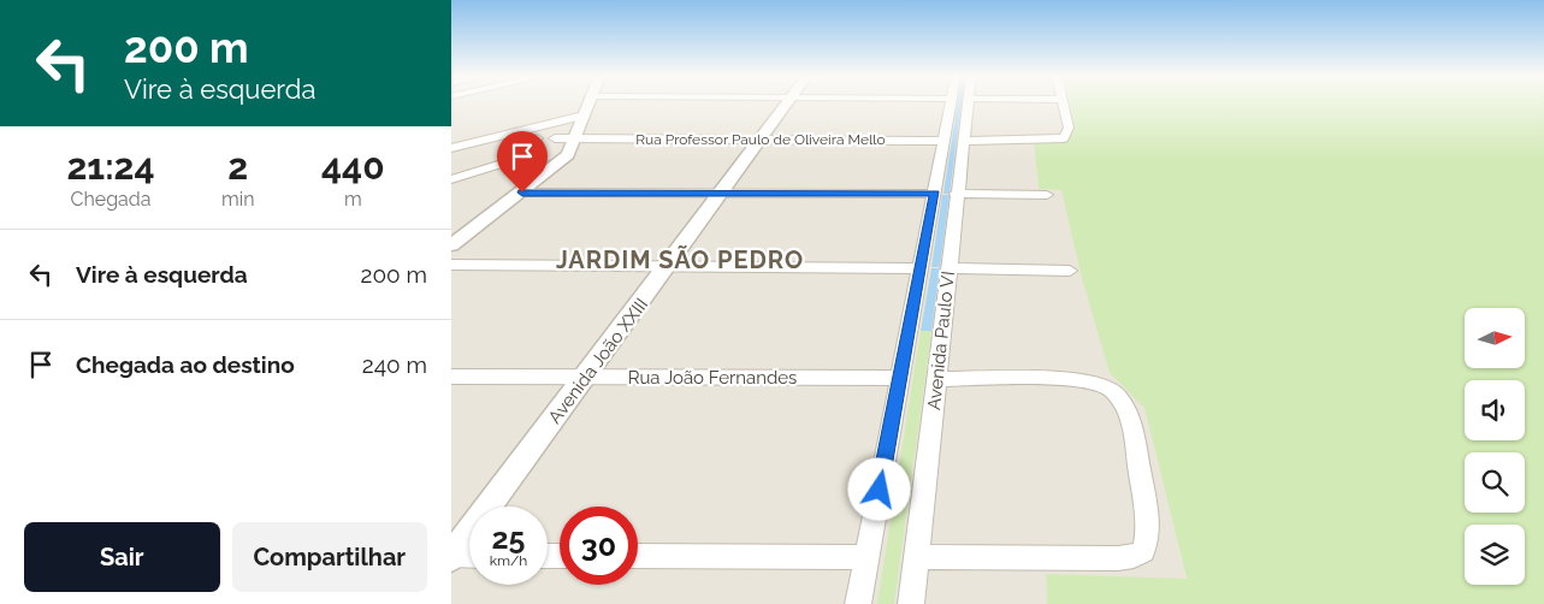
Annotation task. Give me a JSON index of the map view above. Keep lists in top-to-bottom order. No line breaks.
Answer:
{"streets":{"street":["Rua Professor Paulo de Oliveira Mello","Avenida Paulo VI","Avenida João XXIII","Rua João Fernandes"]},"crossings":[["Rua Professor Paulo de Oliveira Mello","Avenida Paulo VI"],["Rua Professor Paulo de Oliveira Mello","Avenida João XXIII"],["Avenida Paulo VI","Rua João Fernandes"],["Avenida João XXIII","Rua João Fernandes"]],"districts":["JARDIM SÃO PEDRO"],"north":"right","page":{"turn":["200 m","Vire à esquerda"],"eta":["21:24","Chegada","2","min","440","m"],"list":[{"name":"Vire à esquerda","value":"200 m"},{"name":"Chegada ao destino","value":"240 m"}],"speed":"25 km/h","limit":"30","buttons":["Sair","Compartilhar"]}}
